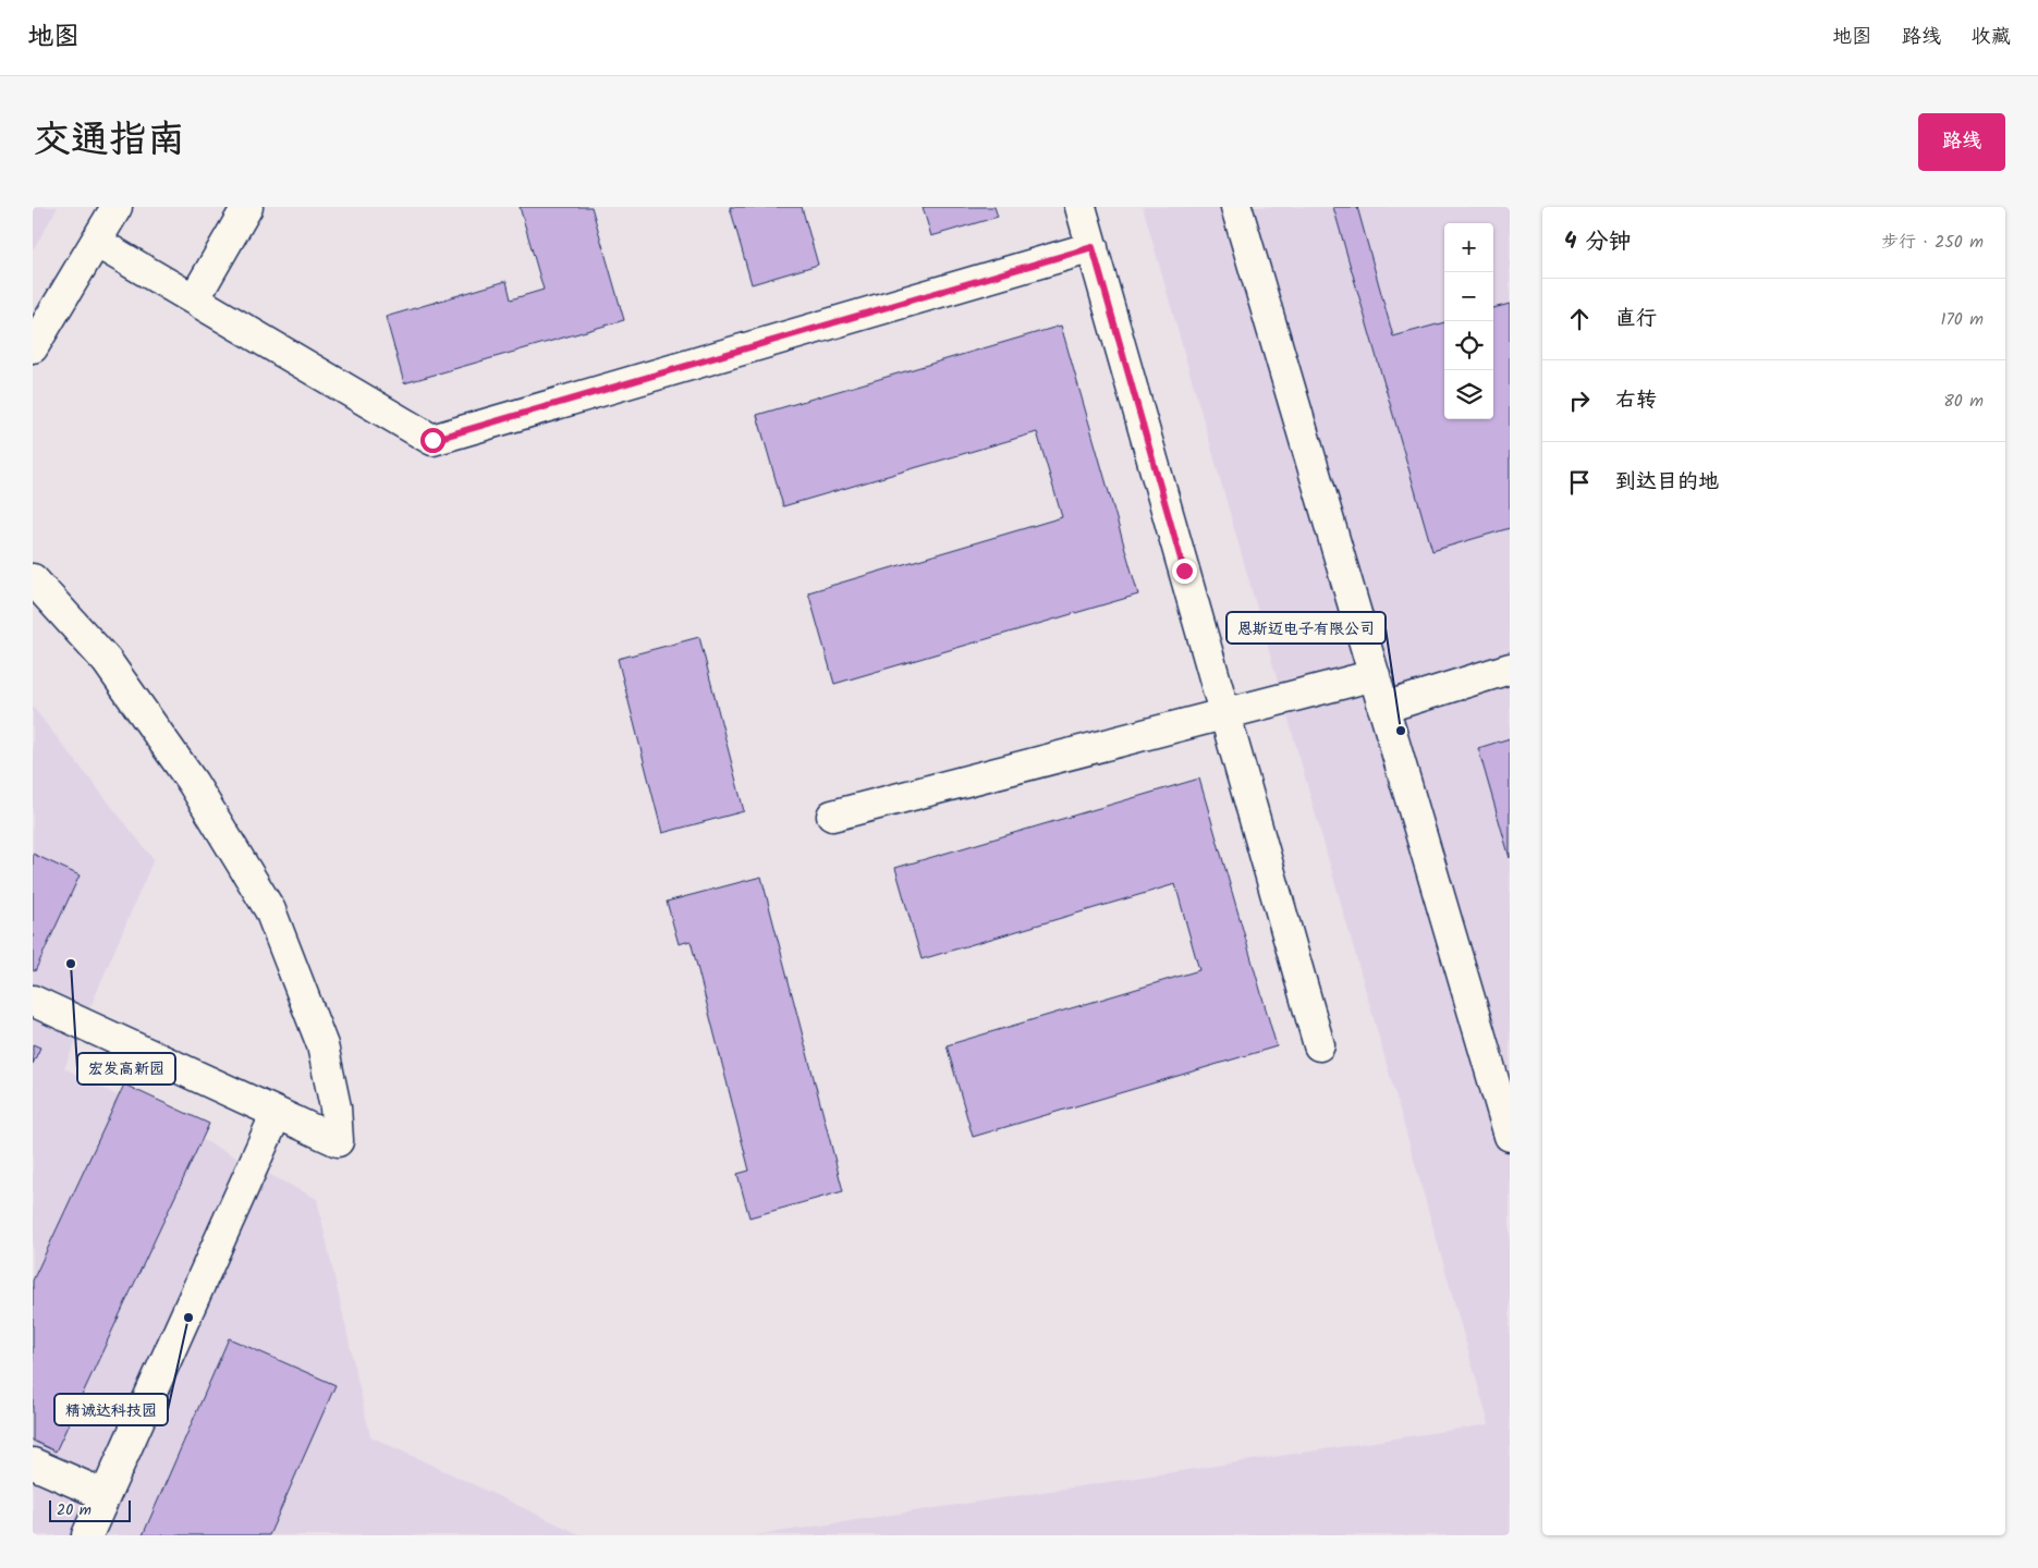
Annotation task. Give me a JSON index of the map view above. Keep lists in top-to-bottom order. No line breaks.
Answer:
{"places":["恩斯迈电子有限公司","宏发高新园","精诚达科技园"],"scale_bar":"20 m","page":{"header":"地图","nav":["地图","路线","收藏"],"title":"交通指南","buttons":"路线","heading":["4 分钟","步行 · 250 m"],"map_buttons":["+","−"],"list":[["直行","170 m"],["右转","80 m"],"到达目的地"],"scale":"20 m"}}
